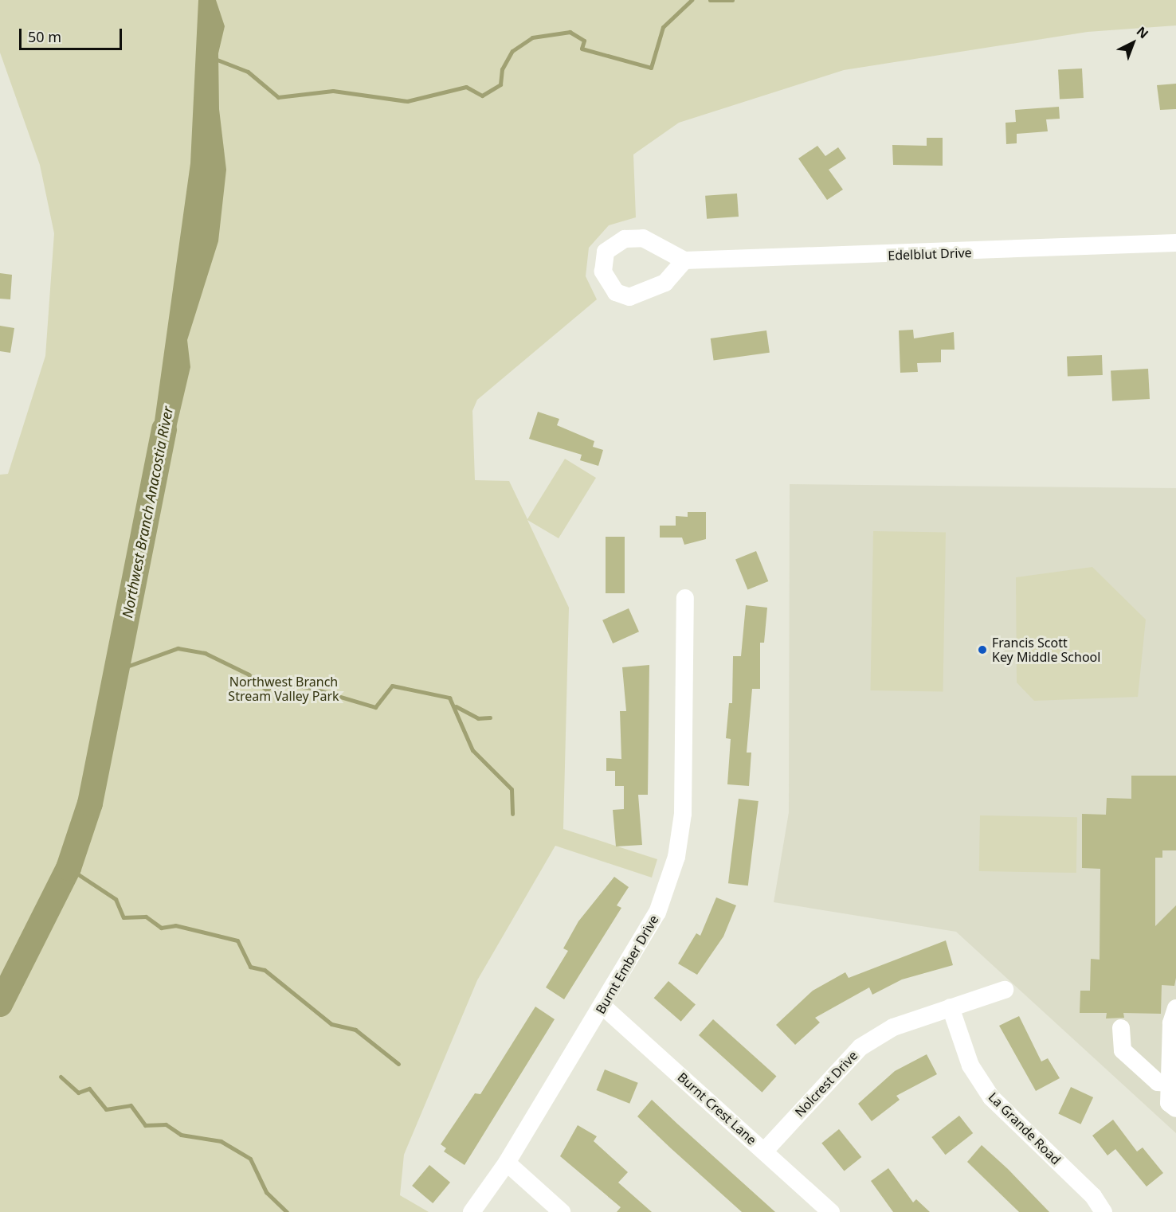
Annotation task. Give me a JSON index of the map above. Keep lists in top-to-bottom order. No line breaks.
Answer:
{"streets":{"street":["Edelblut Drive","Burnt Ember Drive","Nolcrest Drive","Burnt Crest Lane","La Grande Road"]},"crossings":[["Burnt Ember Drive","Burnt Crest Lane"],["Nolcrest Drive","Burnt Crest Lane"],["Nolcrest Drive","La Grande Road"]],"water":["Northwest Branch Anacostia River"],"parks":["Northwest Branch Stream Valley Park"],"places":["Francis Scott Key Middle School"],"scale_bar":"50 m","north":"top right"}
